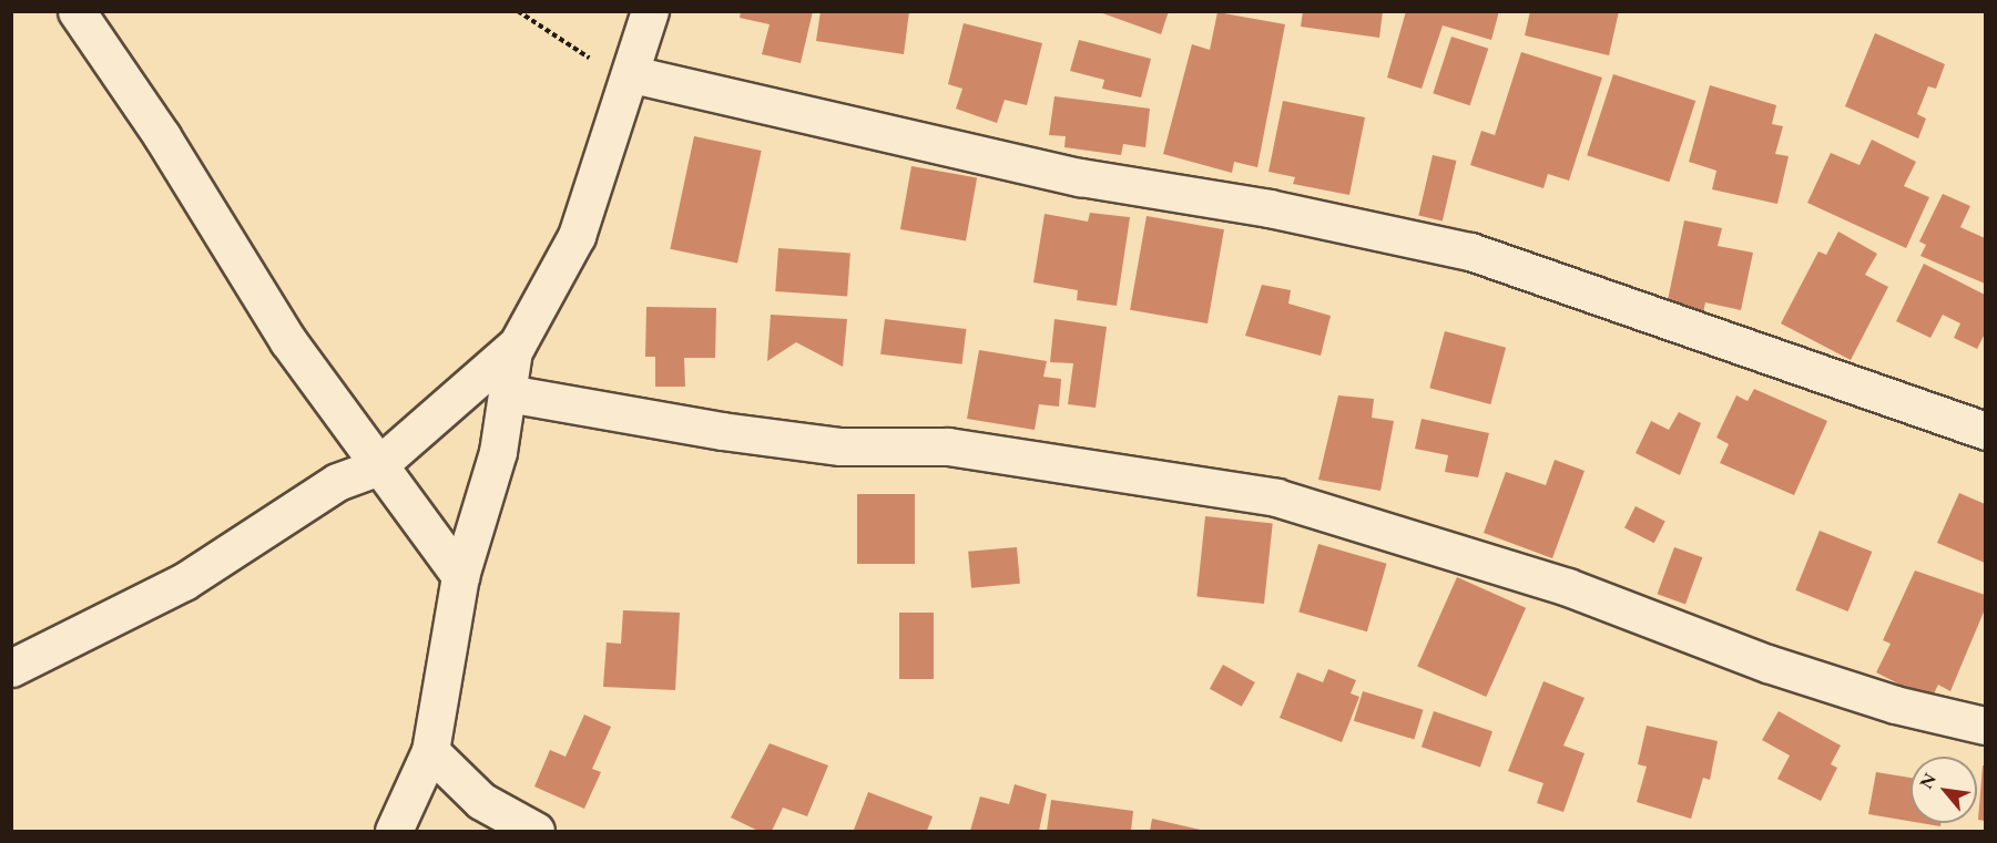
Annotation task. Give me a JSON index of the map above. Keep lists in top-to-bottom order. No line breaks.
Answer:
{"north":"top left"}
